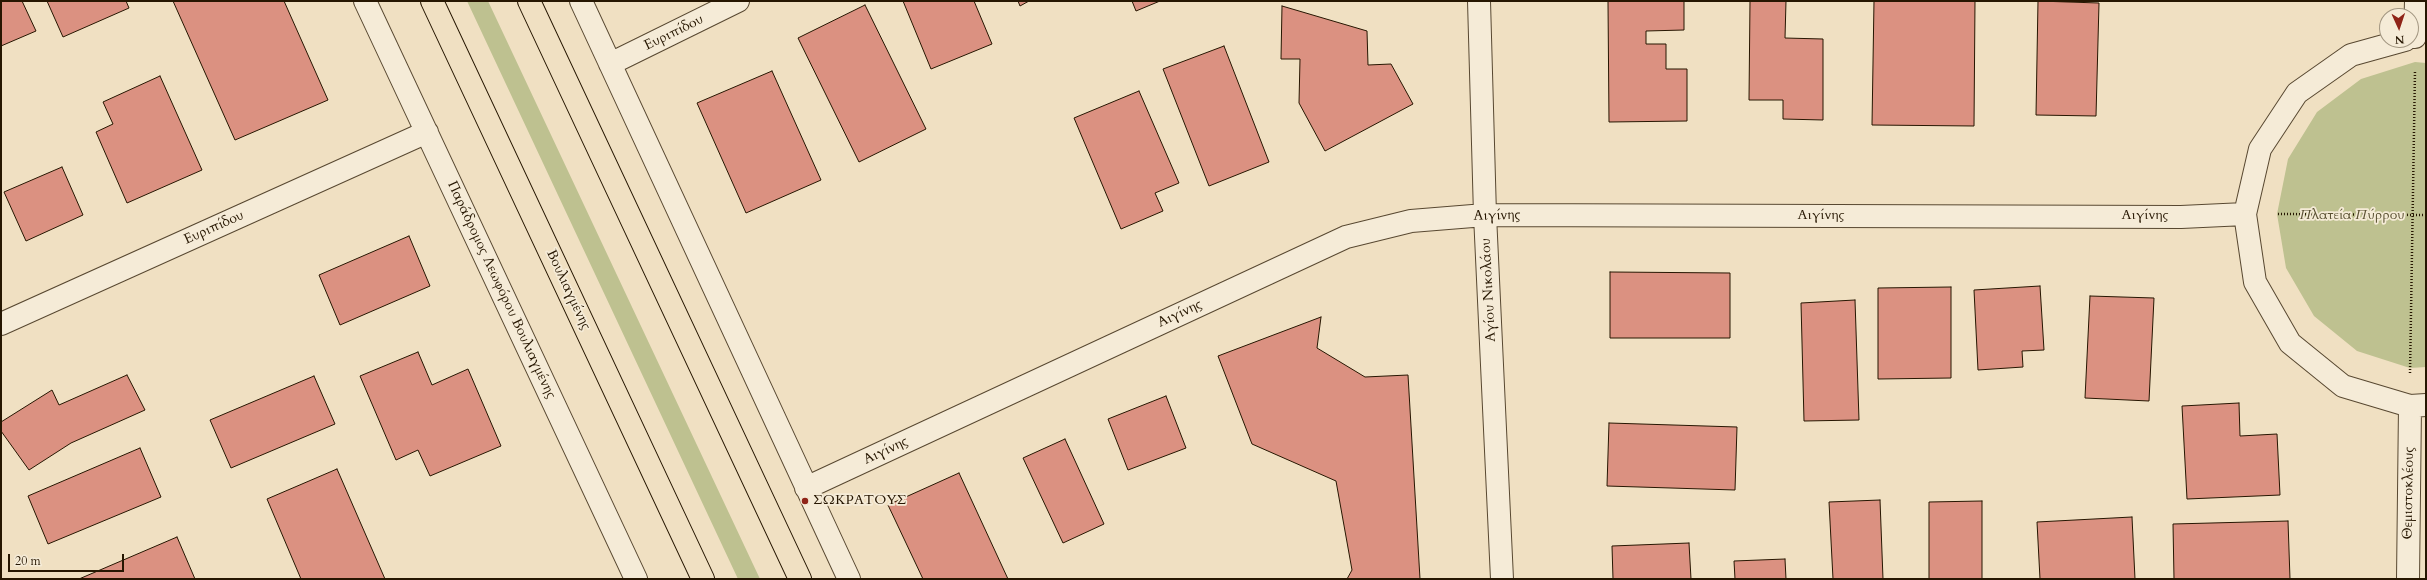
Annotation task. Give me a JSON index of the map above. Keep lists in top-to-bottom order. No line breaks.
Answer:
{"streets":{"main road":["Βουλιαγμένης"],"street":["Ευριπίδου","Αιγίνης","Παράδρομος Λεωφόρου Βουλιαγμένης","Αγίου Νικολάου","Θεμιστοκλέους"]},"crossings":[["Ευριπίδου","Παράδρομος Λεωφόρου Βουλιαγμένης"],["Αιγίνης","Αγίου Νικολάου"]],"parks":["Πλατεία Πύρρου"],"places":["ΣΩΚΡΑΤΟΥΣ"],"scale_bar":"20 m","north":"bottom"}
